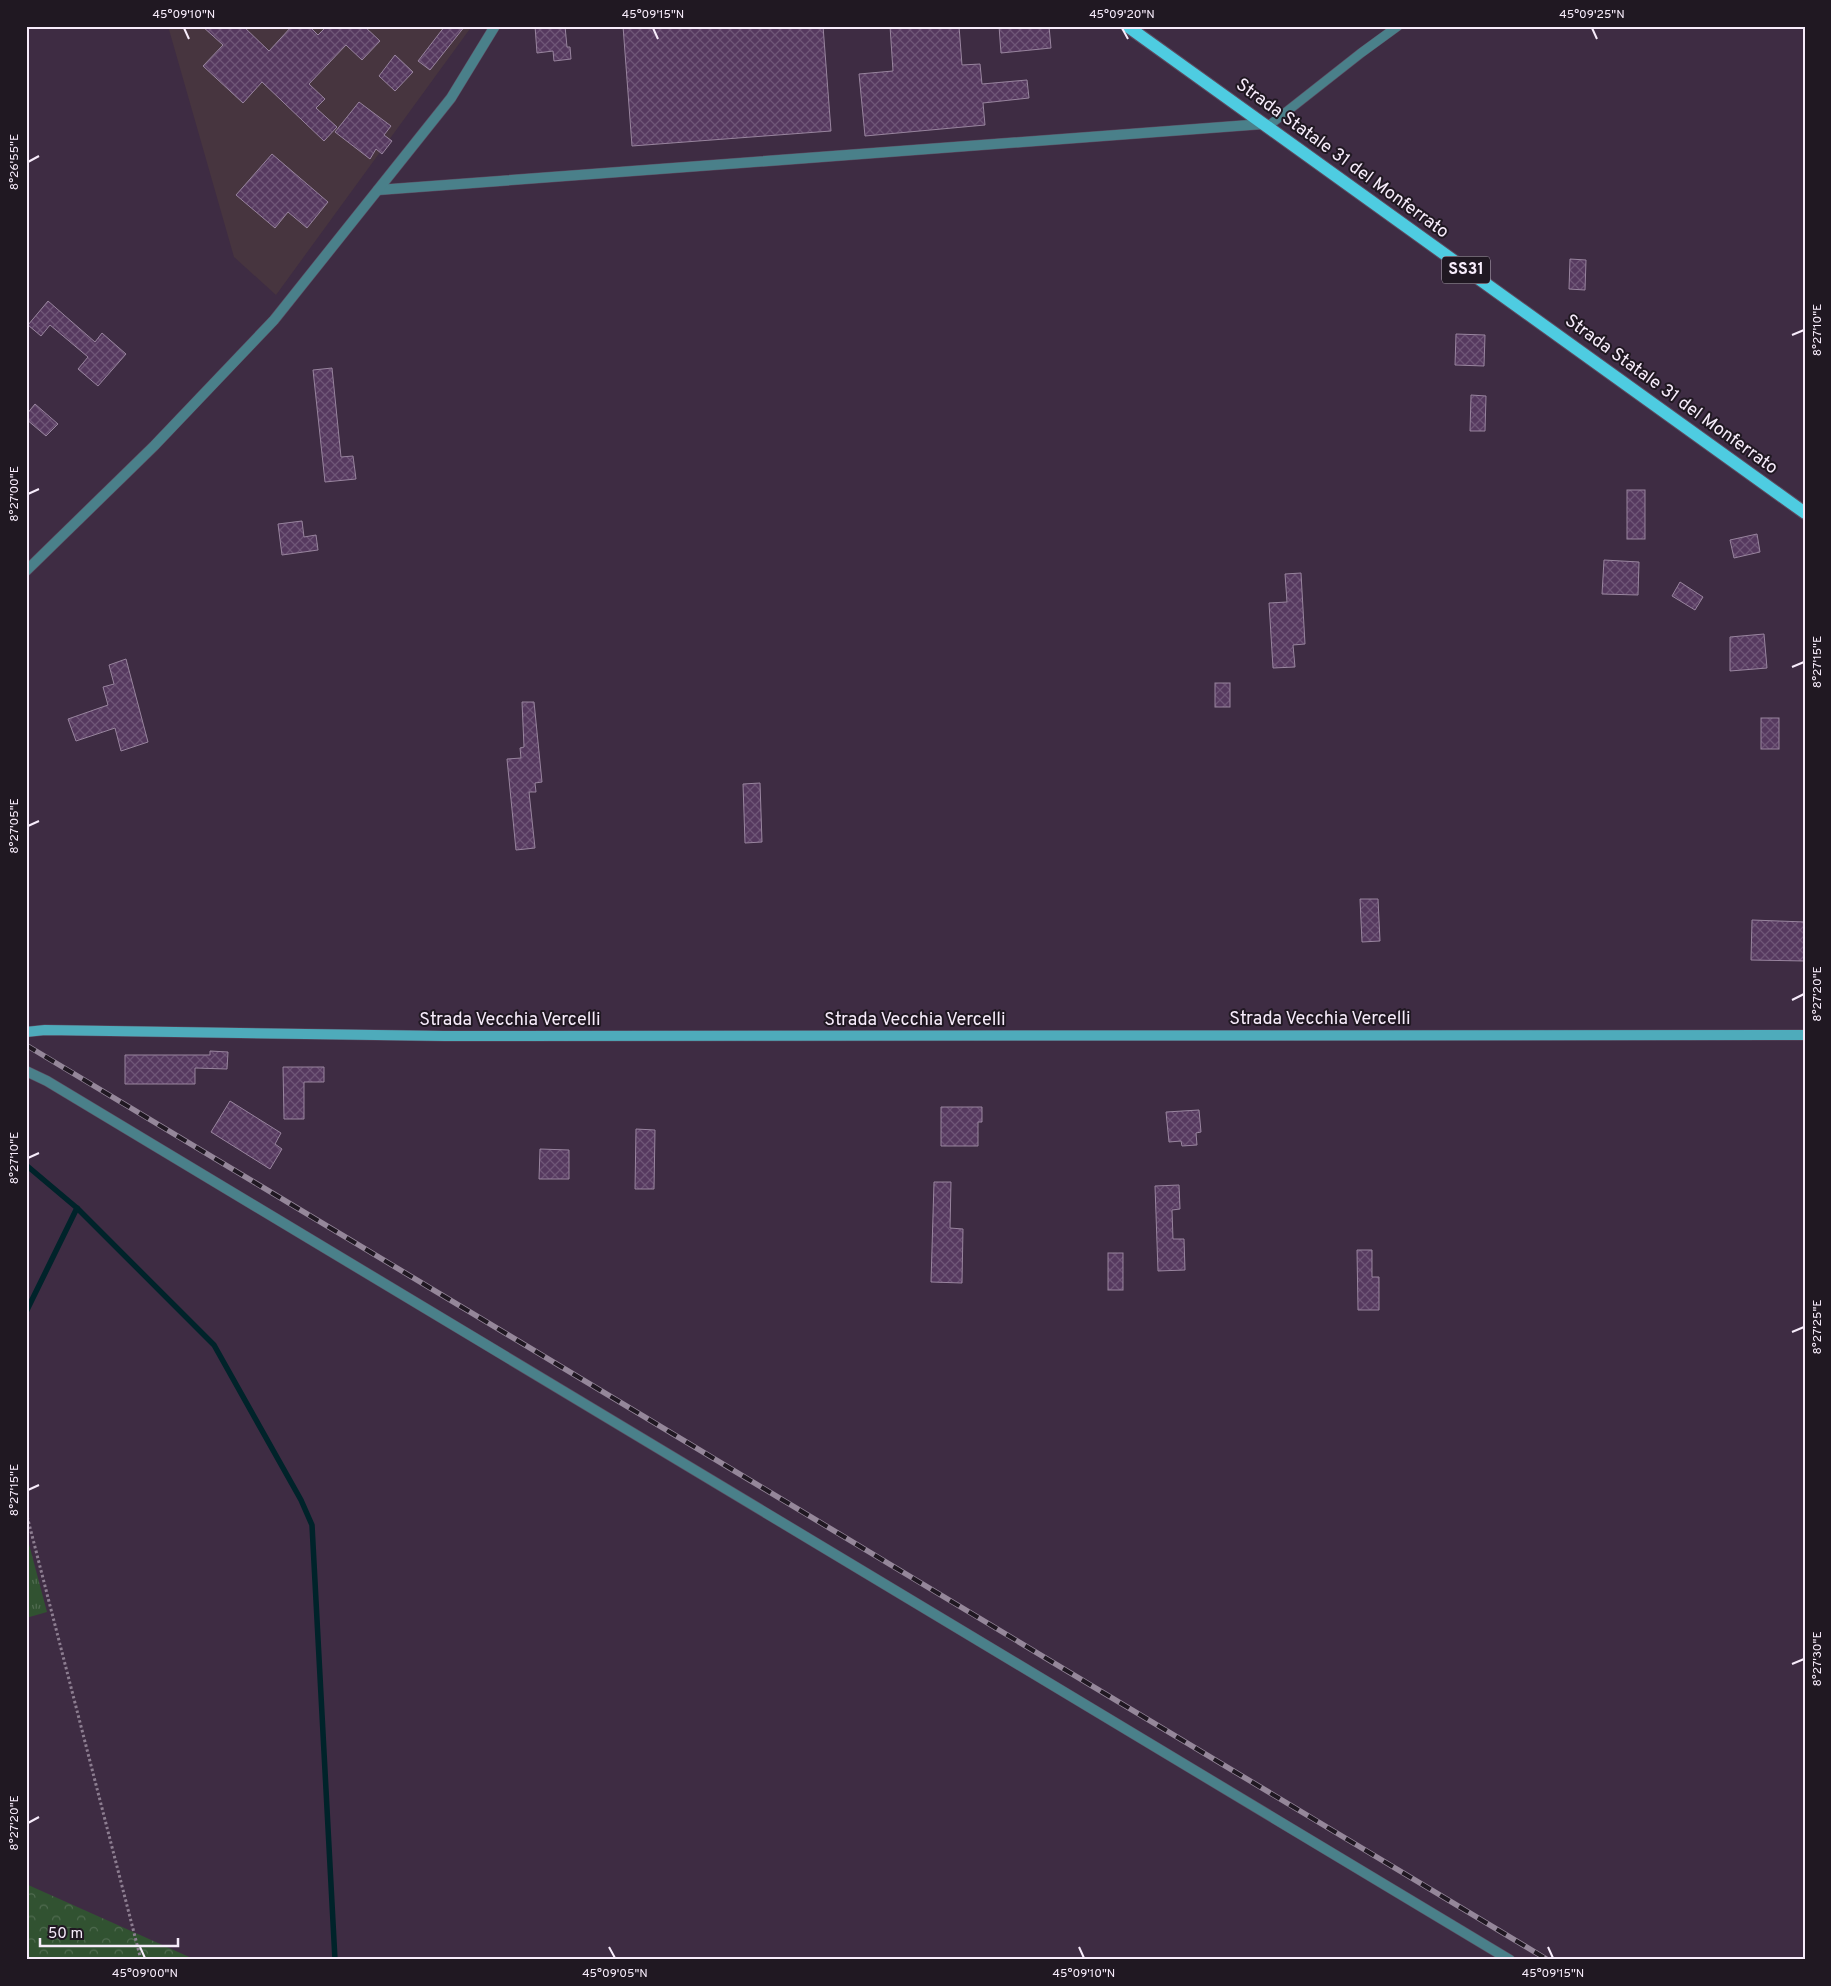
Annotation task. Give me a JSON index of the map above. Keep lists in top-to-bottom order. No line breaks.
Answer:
{"streets":{"main road":["Strada Statale 31 del Monferrato","SS31"],"street":["Strada Vecchia Vercelli"]},"scale_bar":"50 m","coordinates":["45°09'10\"N","45°09'15\"N","45°09'20\"N","45°09'25\"N","8°26'55\"E","8°27'10\"E","8°27'00\"E","8°27'15\"E","8°27'05\"E","8°27'20\"E","8°27'25\"E","8°27'30\"E","45°09'00\"N","45°09'05\"N"]}
